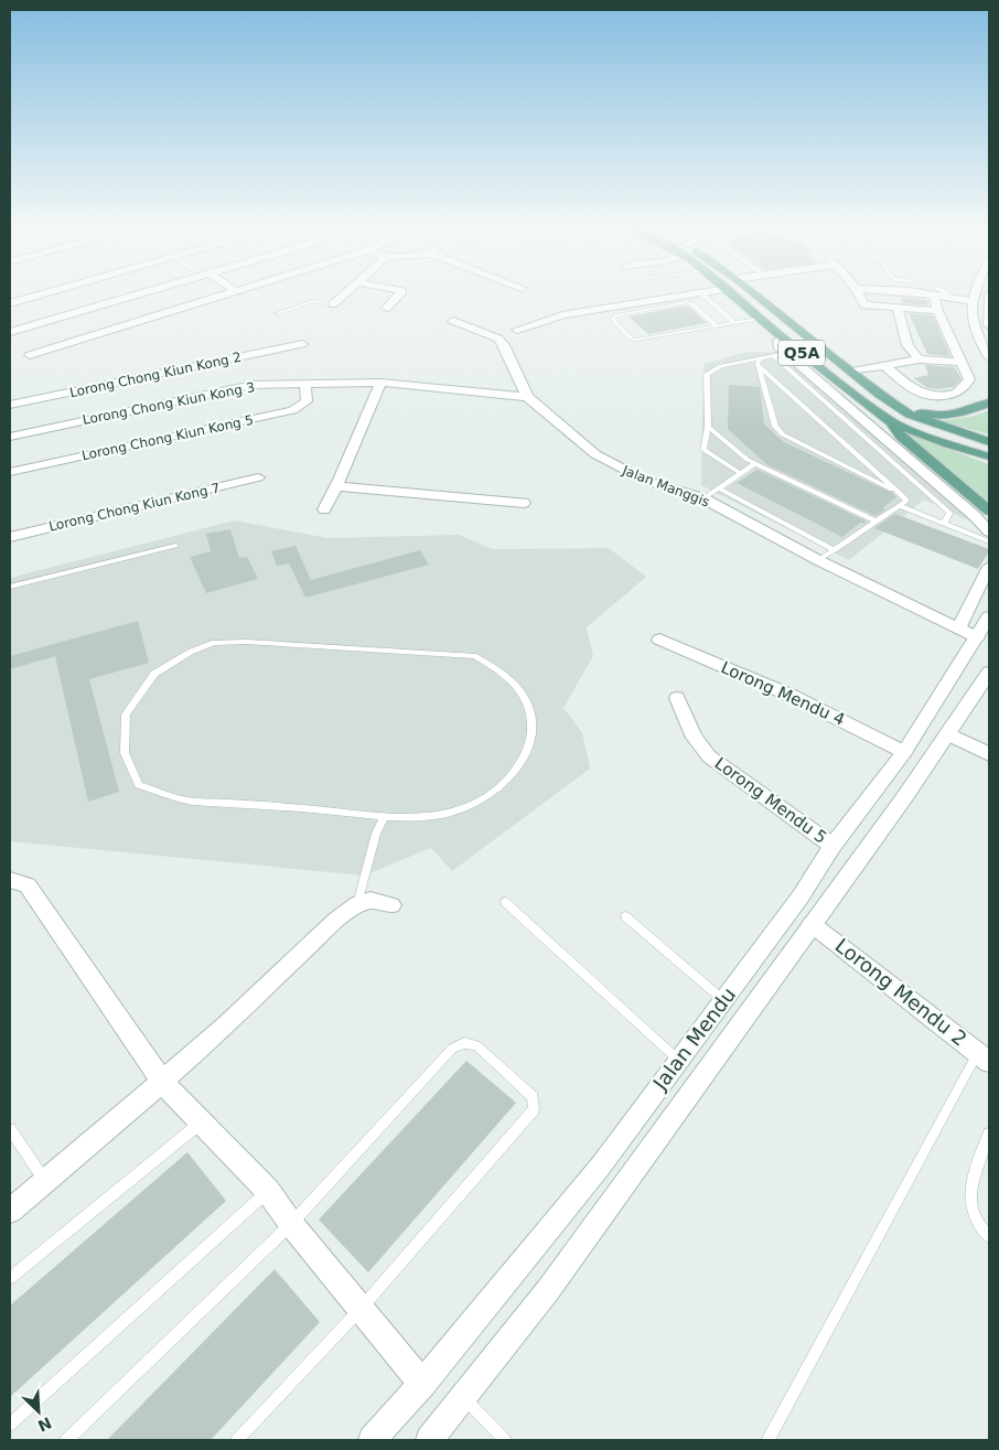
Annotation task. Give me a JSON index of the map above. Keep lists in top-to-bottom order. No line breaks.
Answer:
{"streets":{"main road":["Q5A"],"street":["Lorong Chong Kiun Kong 2","Lorong Chong Kiun Kong 3","Lorong Chong Kiun Kong 5","Jalan Manggis","Lorong Chong Kiun Kong 7","Lorong Mendu 4","Lorong Mendu 5","Lorong Mendu 2","Jalan Mendu"]},"crossings":[["Lorong Chong Kiun Kong 3","Lorong Chong Kiun Kong 5"],["Lorong Chong Kiun Kong 3","Jalan Manggis"],["Jalan Manggis","Jalan Mendu"],["Lorong Mendu 4","Jalan Mendu"],["Lorong Mendu 5","Jalan Mendu"],["Lorong Mendu 2","Jalan Mendu"]],"north":"bottom right"}
